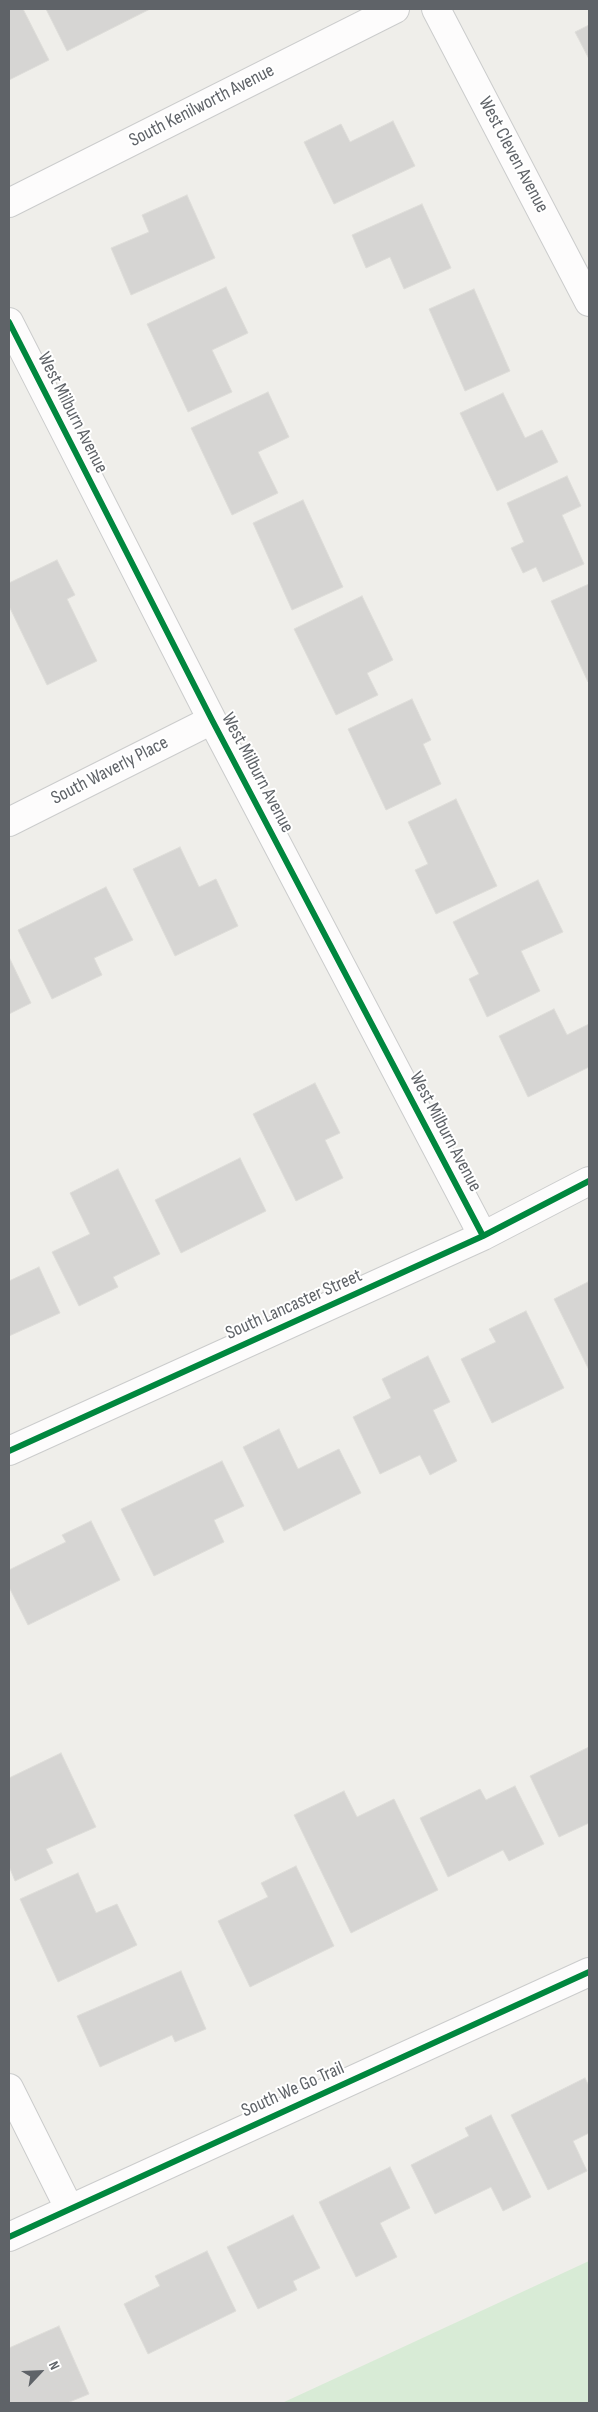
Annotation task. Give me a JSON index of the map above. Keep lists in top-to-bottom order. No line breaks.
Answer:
{"streets":{"street":["South Kenilworth Avenue","West Cleven Avenue","West Milburn Avenue","South Waverly Place","South Lancaster Street","South We Go Trail"]},"crossings":[["West Milburn Avenue","South Waverly Place"],["West Milburn Avenue","South Lancaster Street"]],"north":"top right"}
